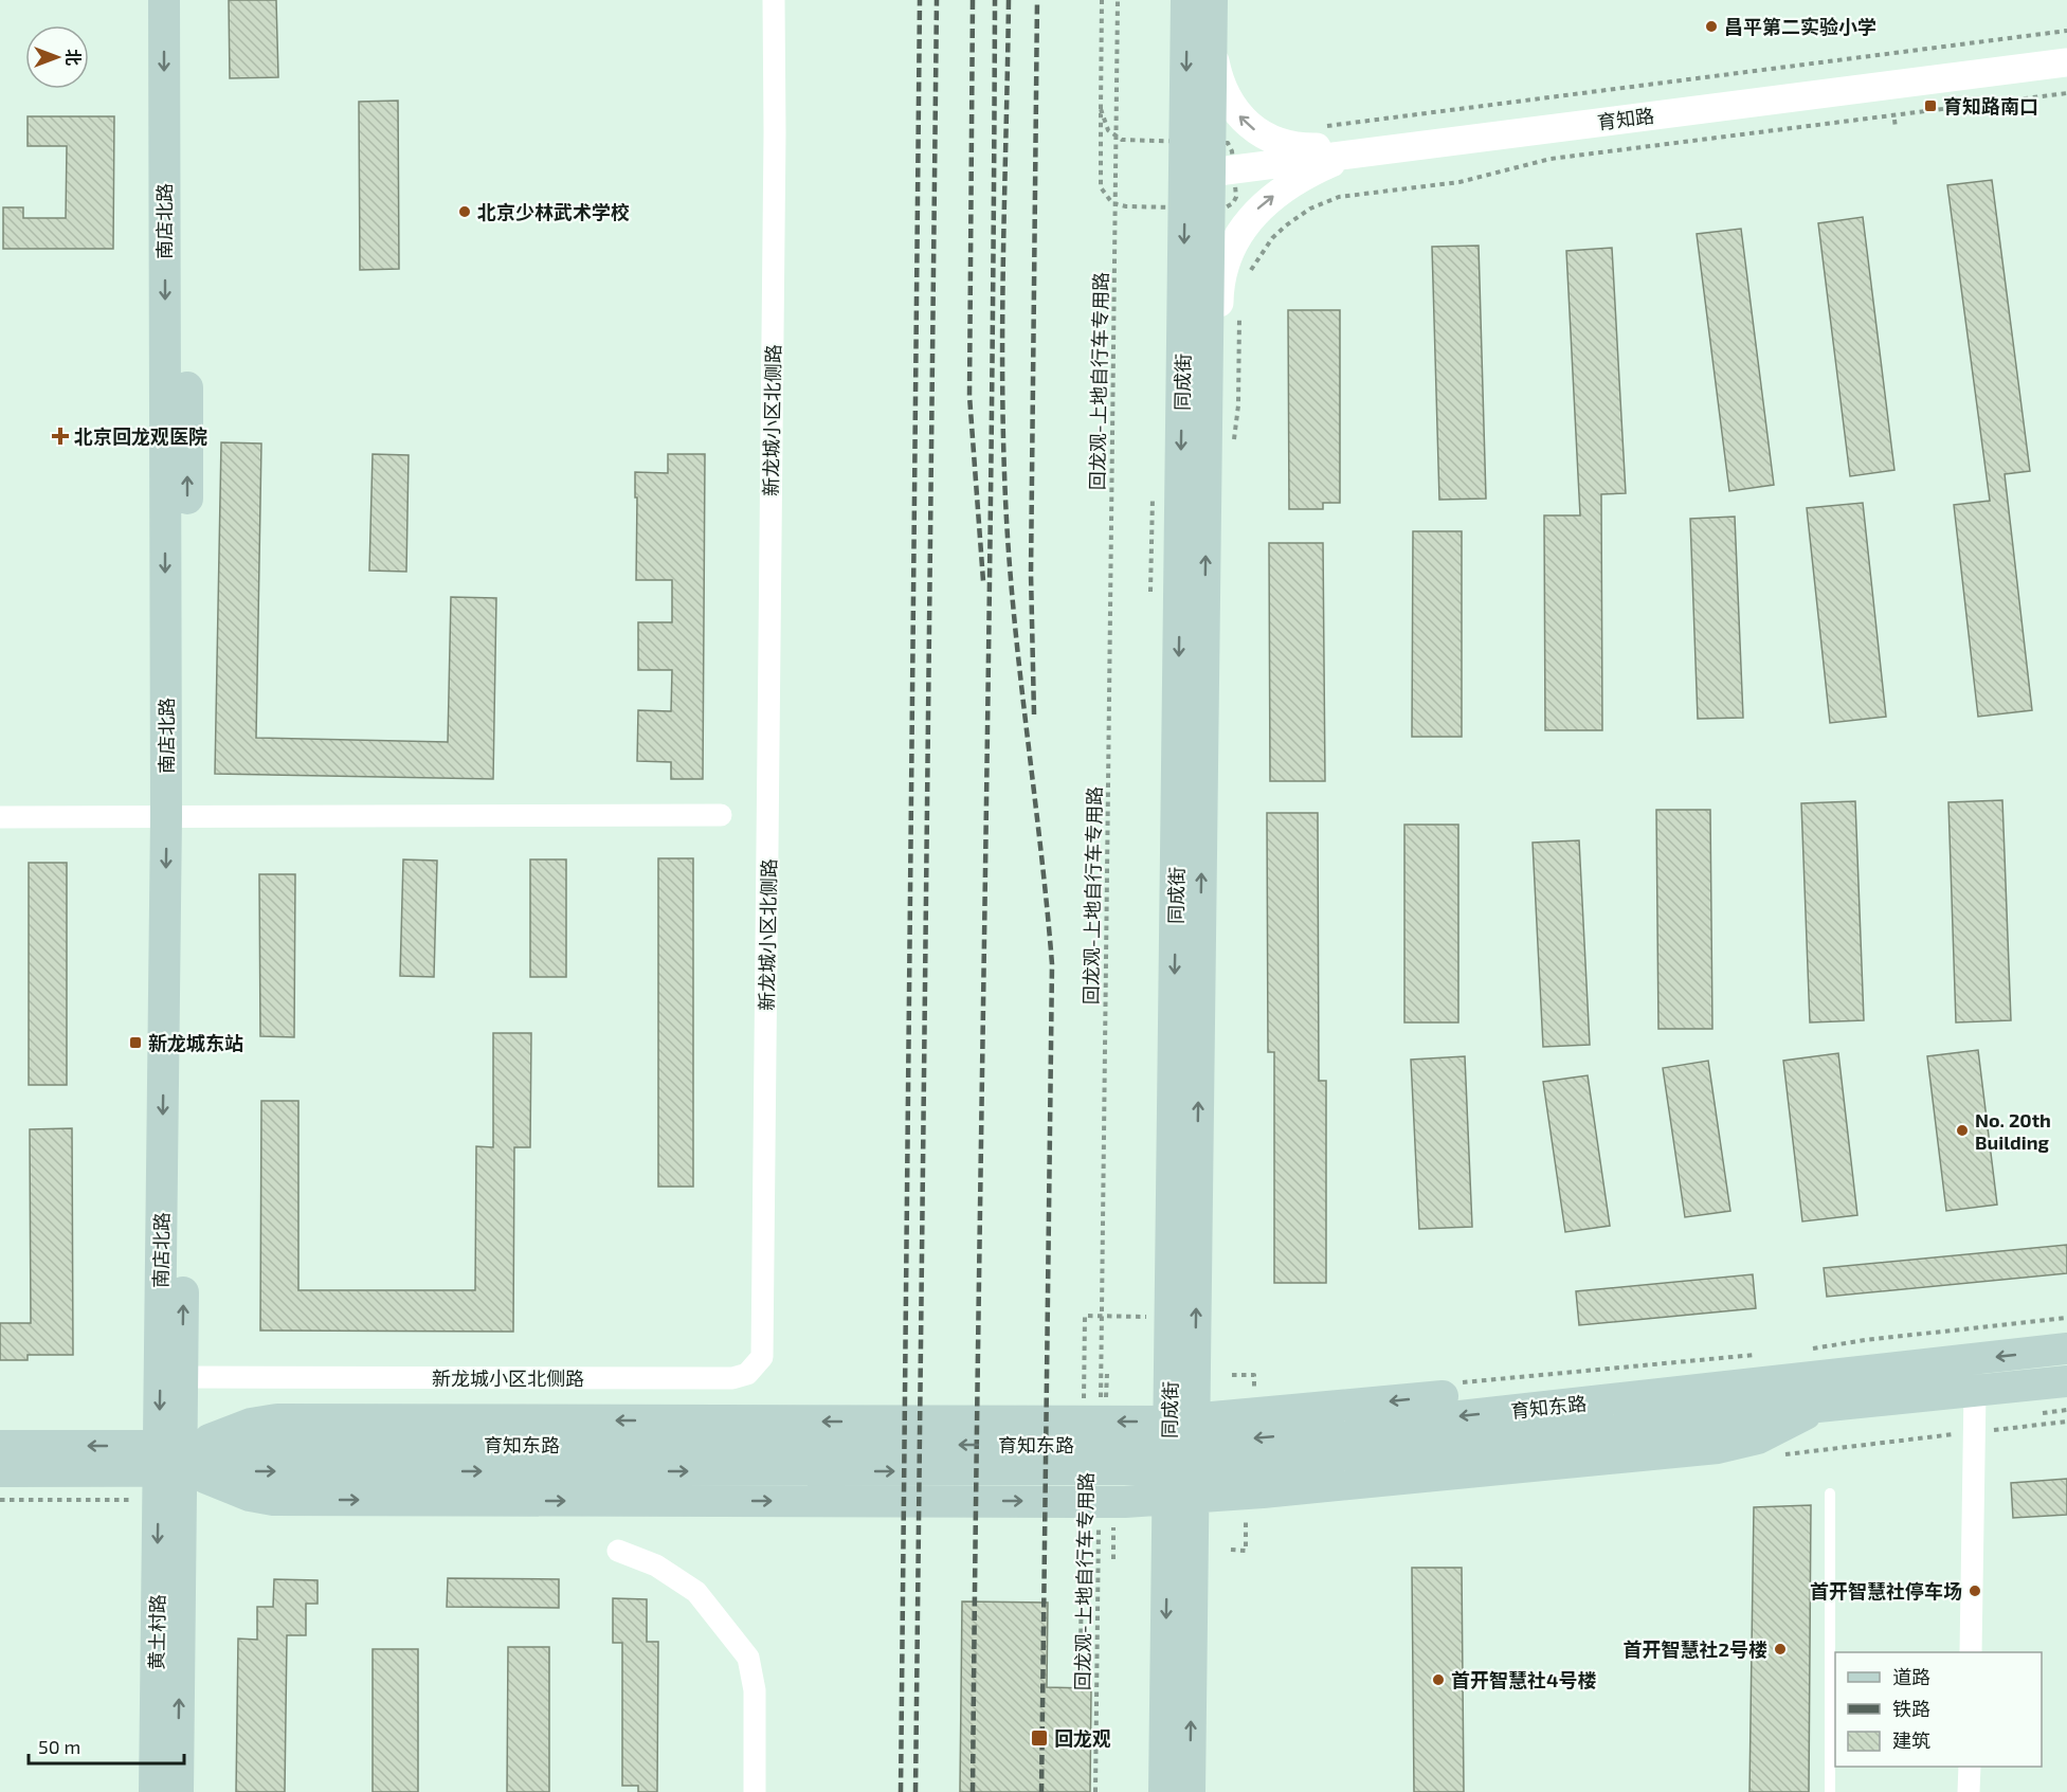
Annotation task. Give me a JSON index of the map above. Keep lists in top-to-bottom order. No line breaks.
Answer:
{"streets":{"main road":["南店北路","同成街","育知东路","黄土村路"],"street":["育知路","新龙城小区北侧路"],"path":["回龙观-上地自行车专用路"]},"crossings":[["育知路","同成街"],["南店北路","新龙城小区北侧路"],["南店北路","育知东路"],["南店北路","黄土村路"],["育知东路","黄土村路"]],"places":{"other":["昌平第二实验小学","北京少林武术学校","No. 20th Building","首开智慧社停车场","首开智慧社2号楼","首开智慧社4号楼"],"transit":["育知路南口","新龙城东站","回龙观"],"health":["北京回龙观医院"]},"legend":["道路","铁路","建筑"],"scale_bar":"50 m","north":"right"}
